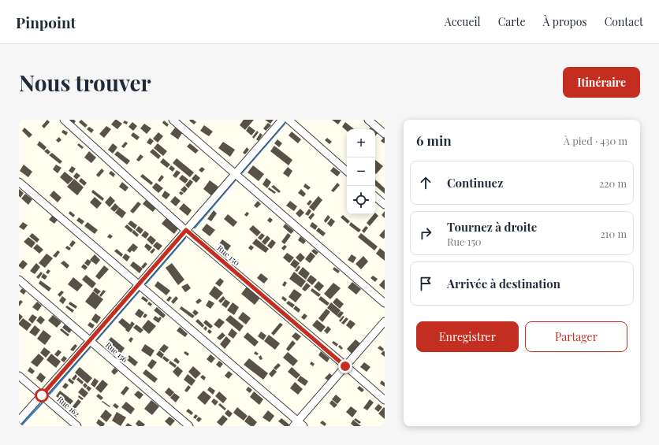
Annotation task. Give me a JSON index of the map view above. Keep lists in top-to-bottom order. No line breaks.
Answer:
{"streets":{"street":["Rue 150","Rue 156","Rue 162"]},"page":{"header":"Pinpoint","nav":["Accueil","Carte","À propos","Contact"],"buttons":["Itinéraire",["Enregistrer","Partager"]],"title":"Nous trouver","heading":["6 min","À pied · 430 m"],"map_buttons":["+","−"],"list":[["Continuez","220 m"],["Tournez à droite","Rue 150","210 m"],"Arrivée à destination"]}}
